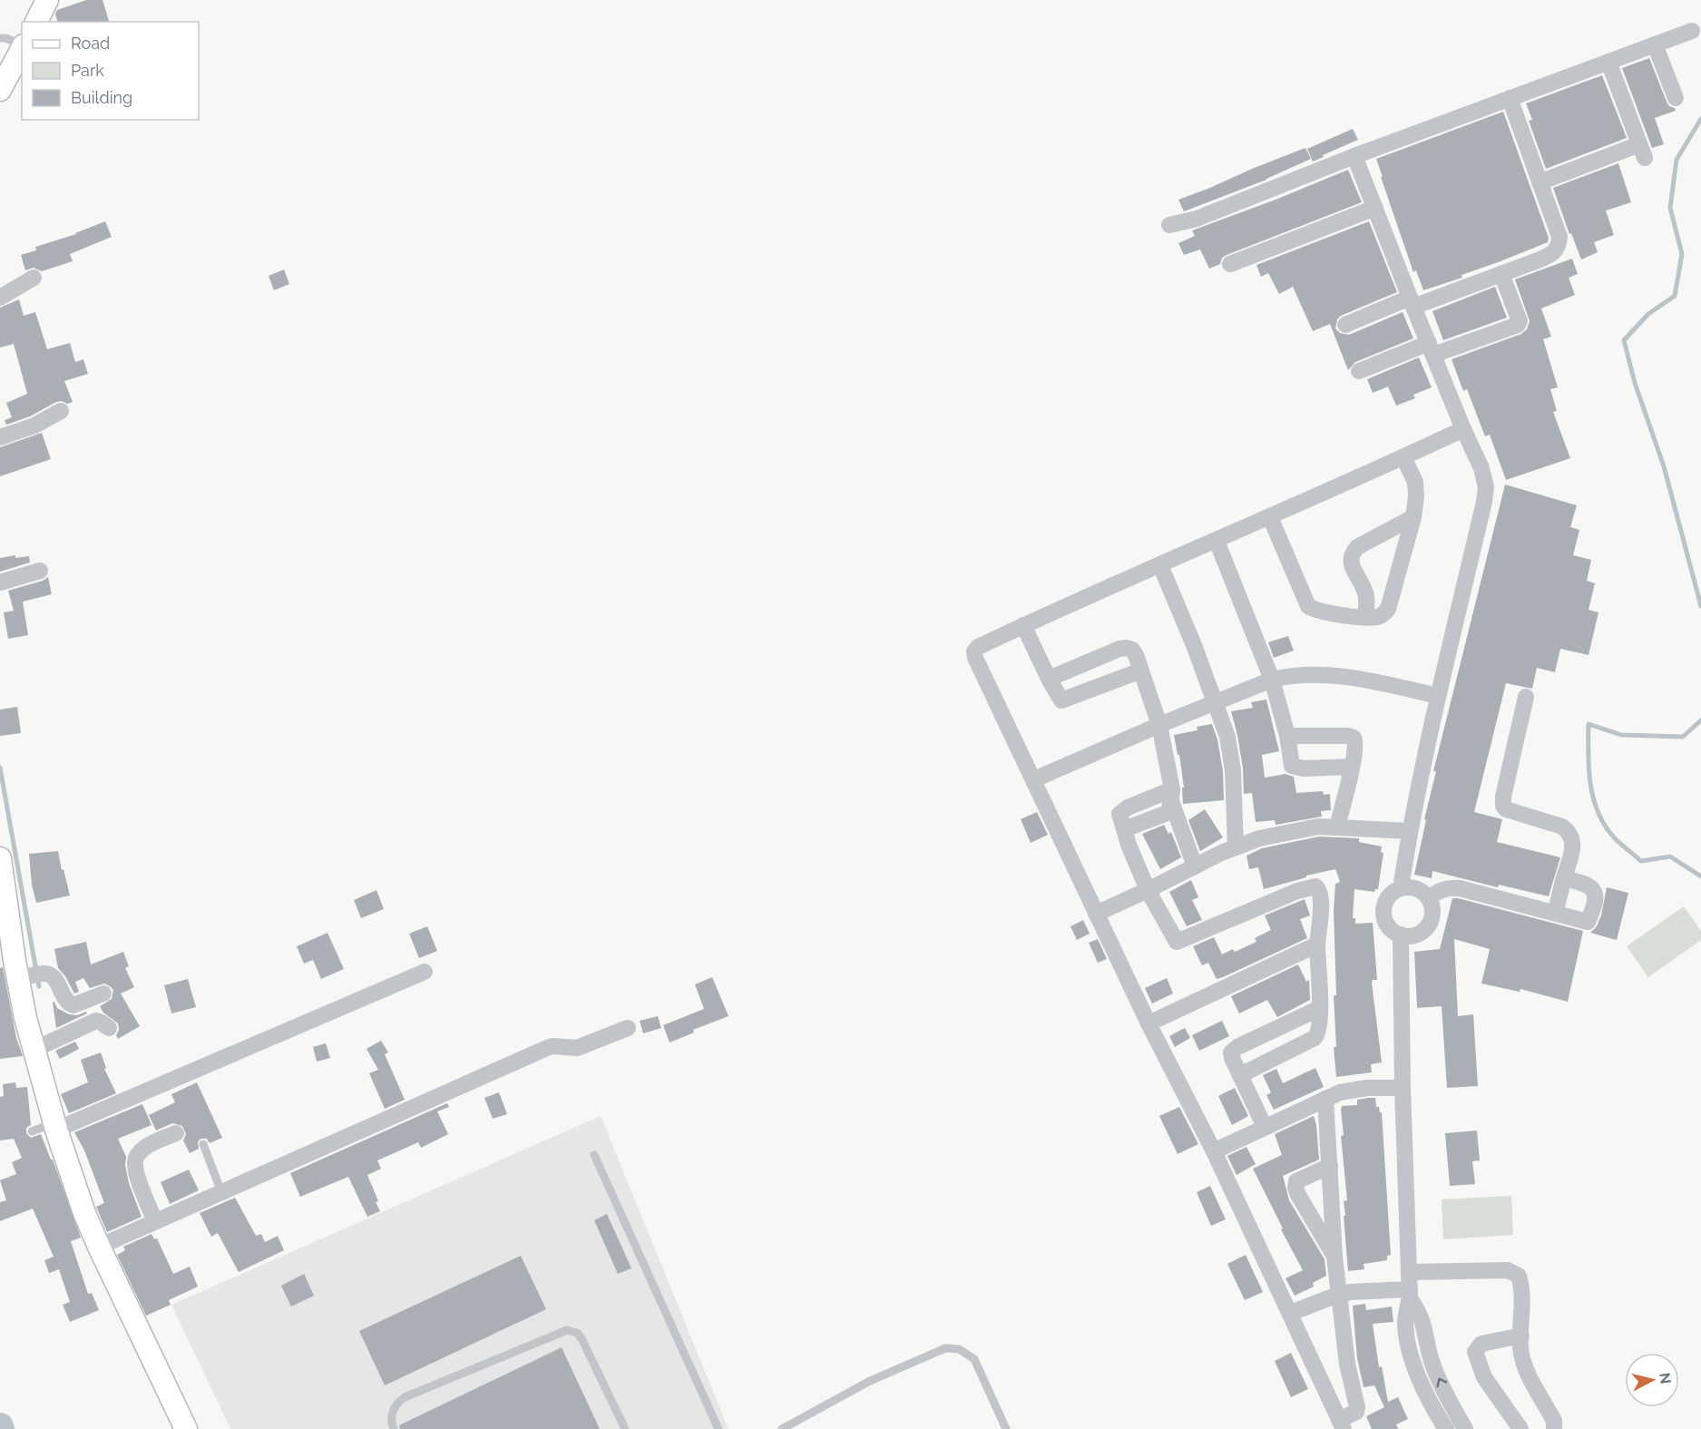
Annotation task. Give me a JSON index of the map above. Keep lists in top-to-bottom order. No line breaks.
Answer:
{"legend":["Road","Park","Building"],"north":"right"}
